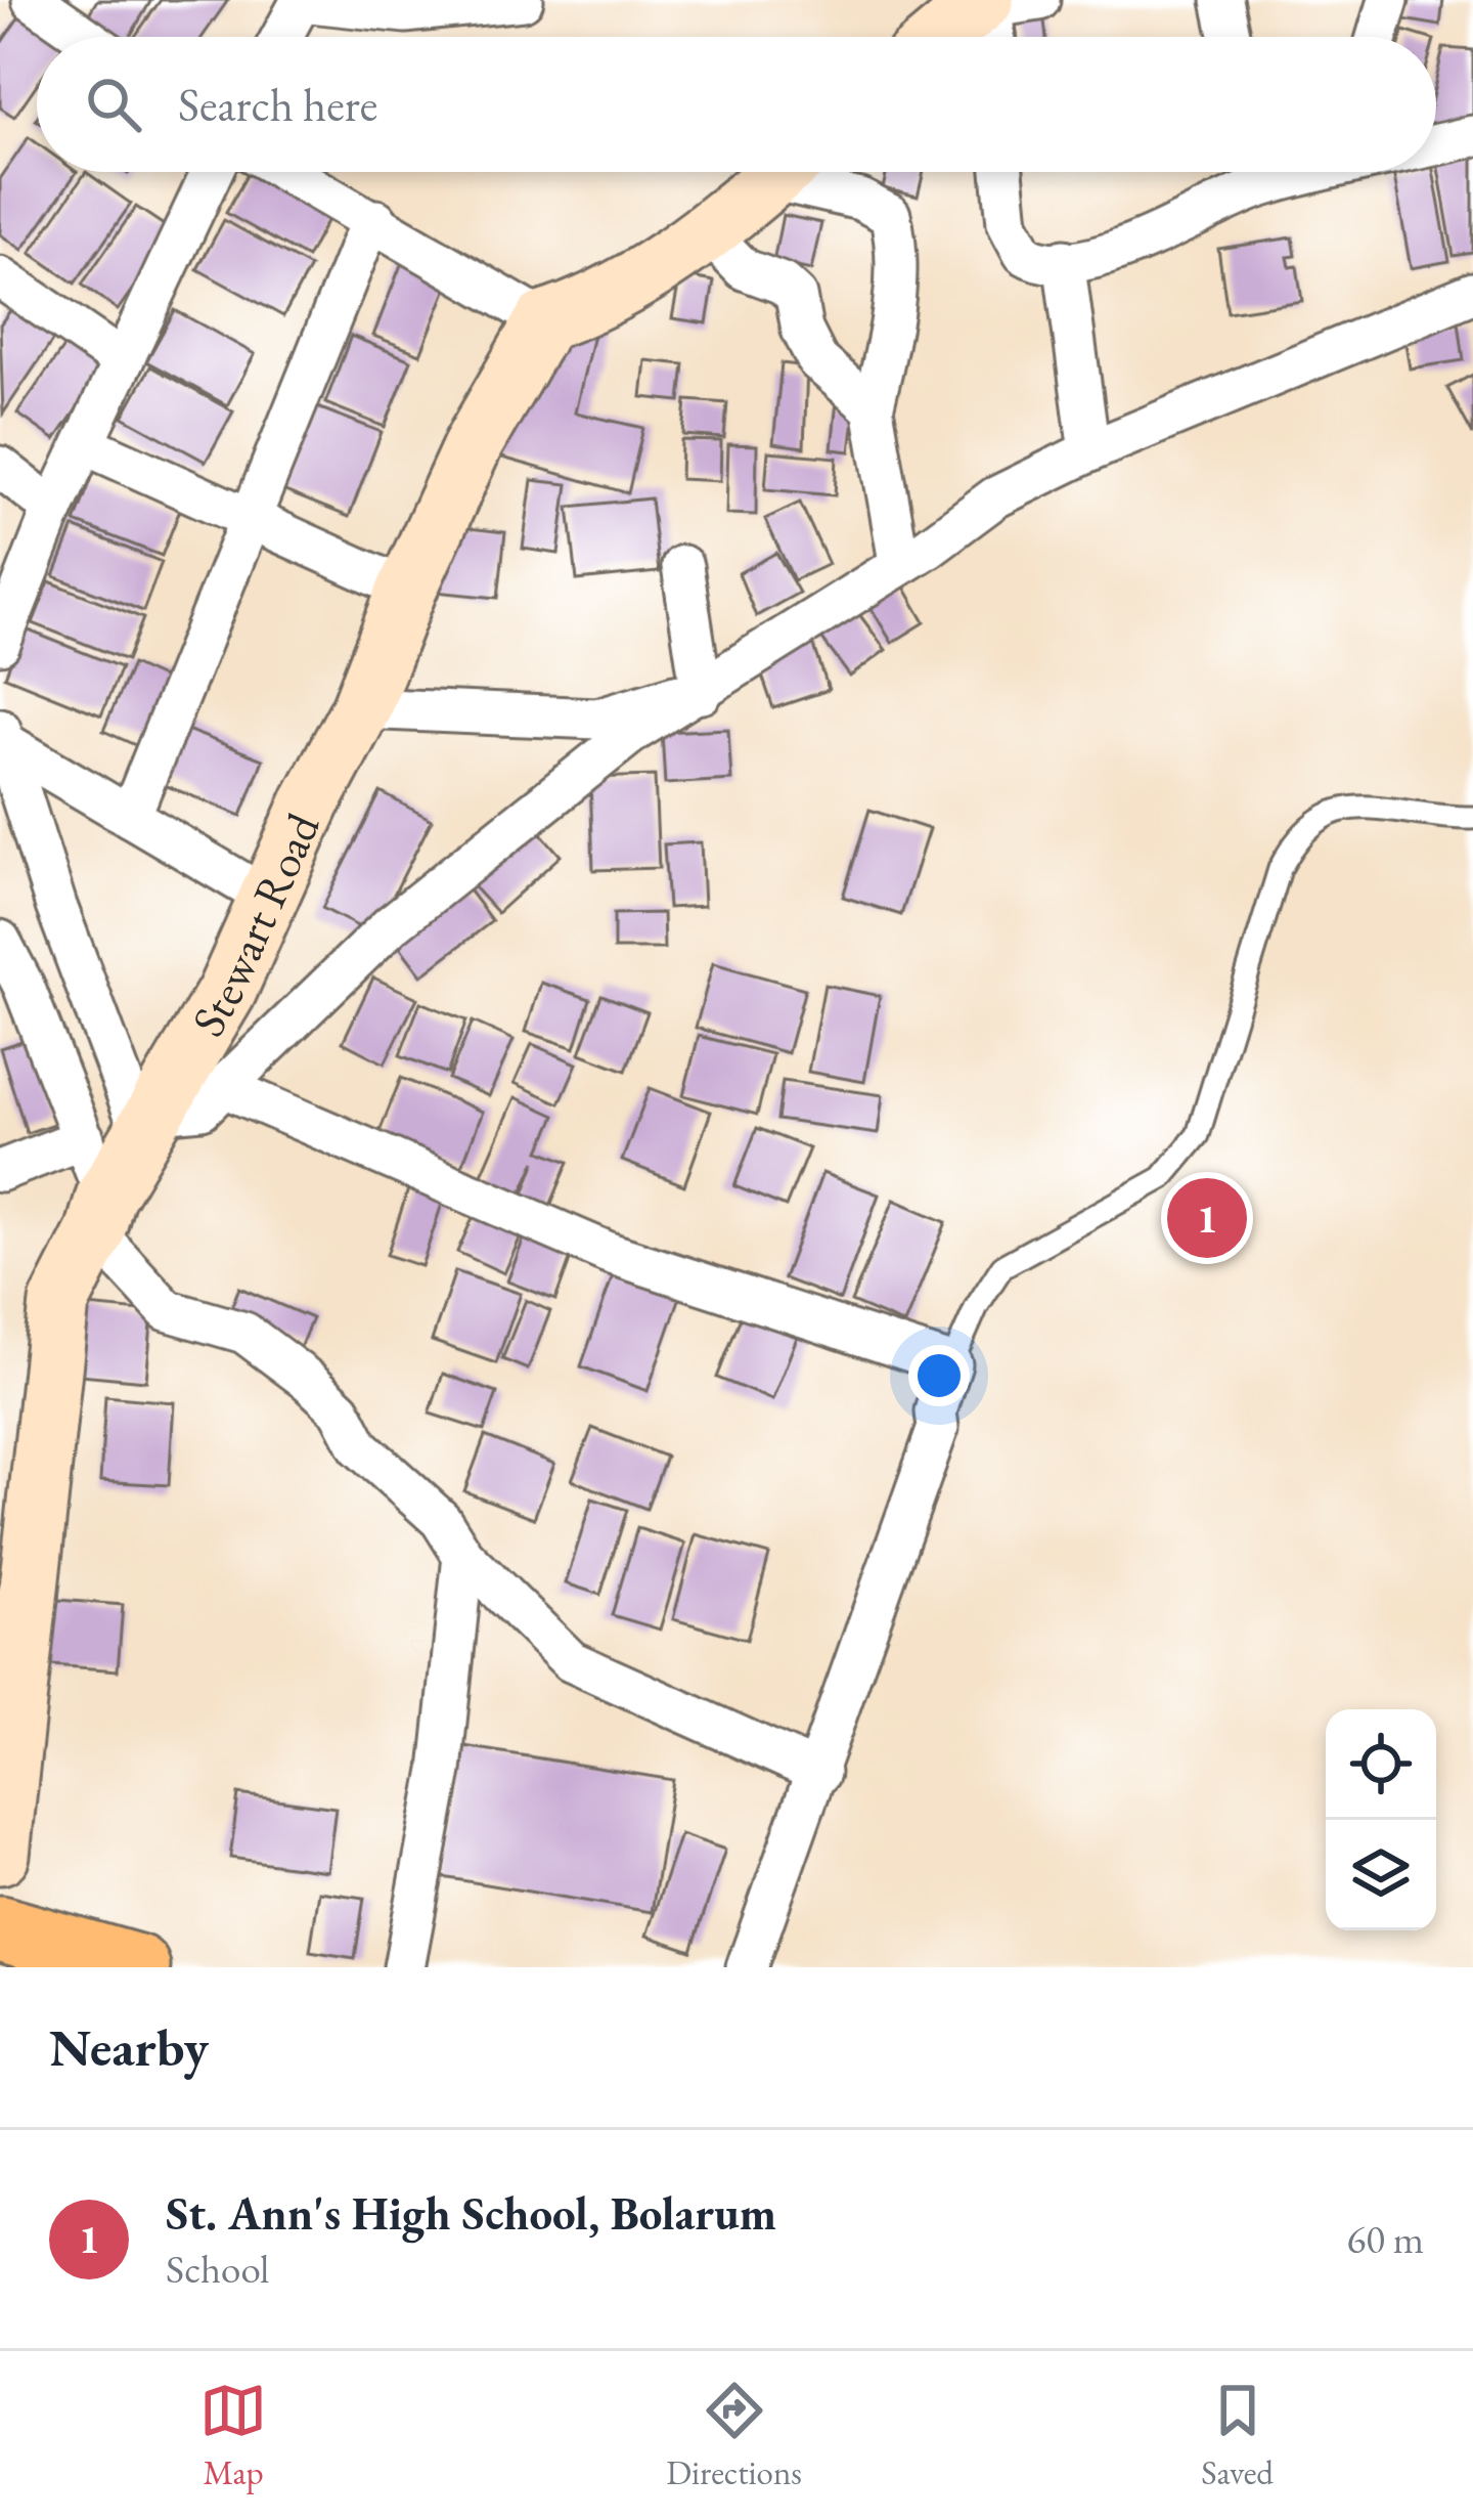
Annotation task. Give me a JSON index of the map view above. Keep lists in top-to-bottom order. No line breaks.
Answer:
{"streets":{"street":["Stewart Road"]},"page":{"search":"Search here","pins":"1","heading":"Nearby","list":[{"mark":"1","name":"St. Ann's High School, Bolarum","note":"School","value":"60 m"}],"nav":["Map","Directions","Saved"]}}
